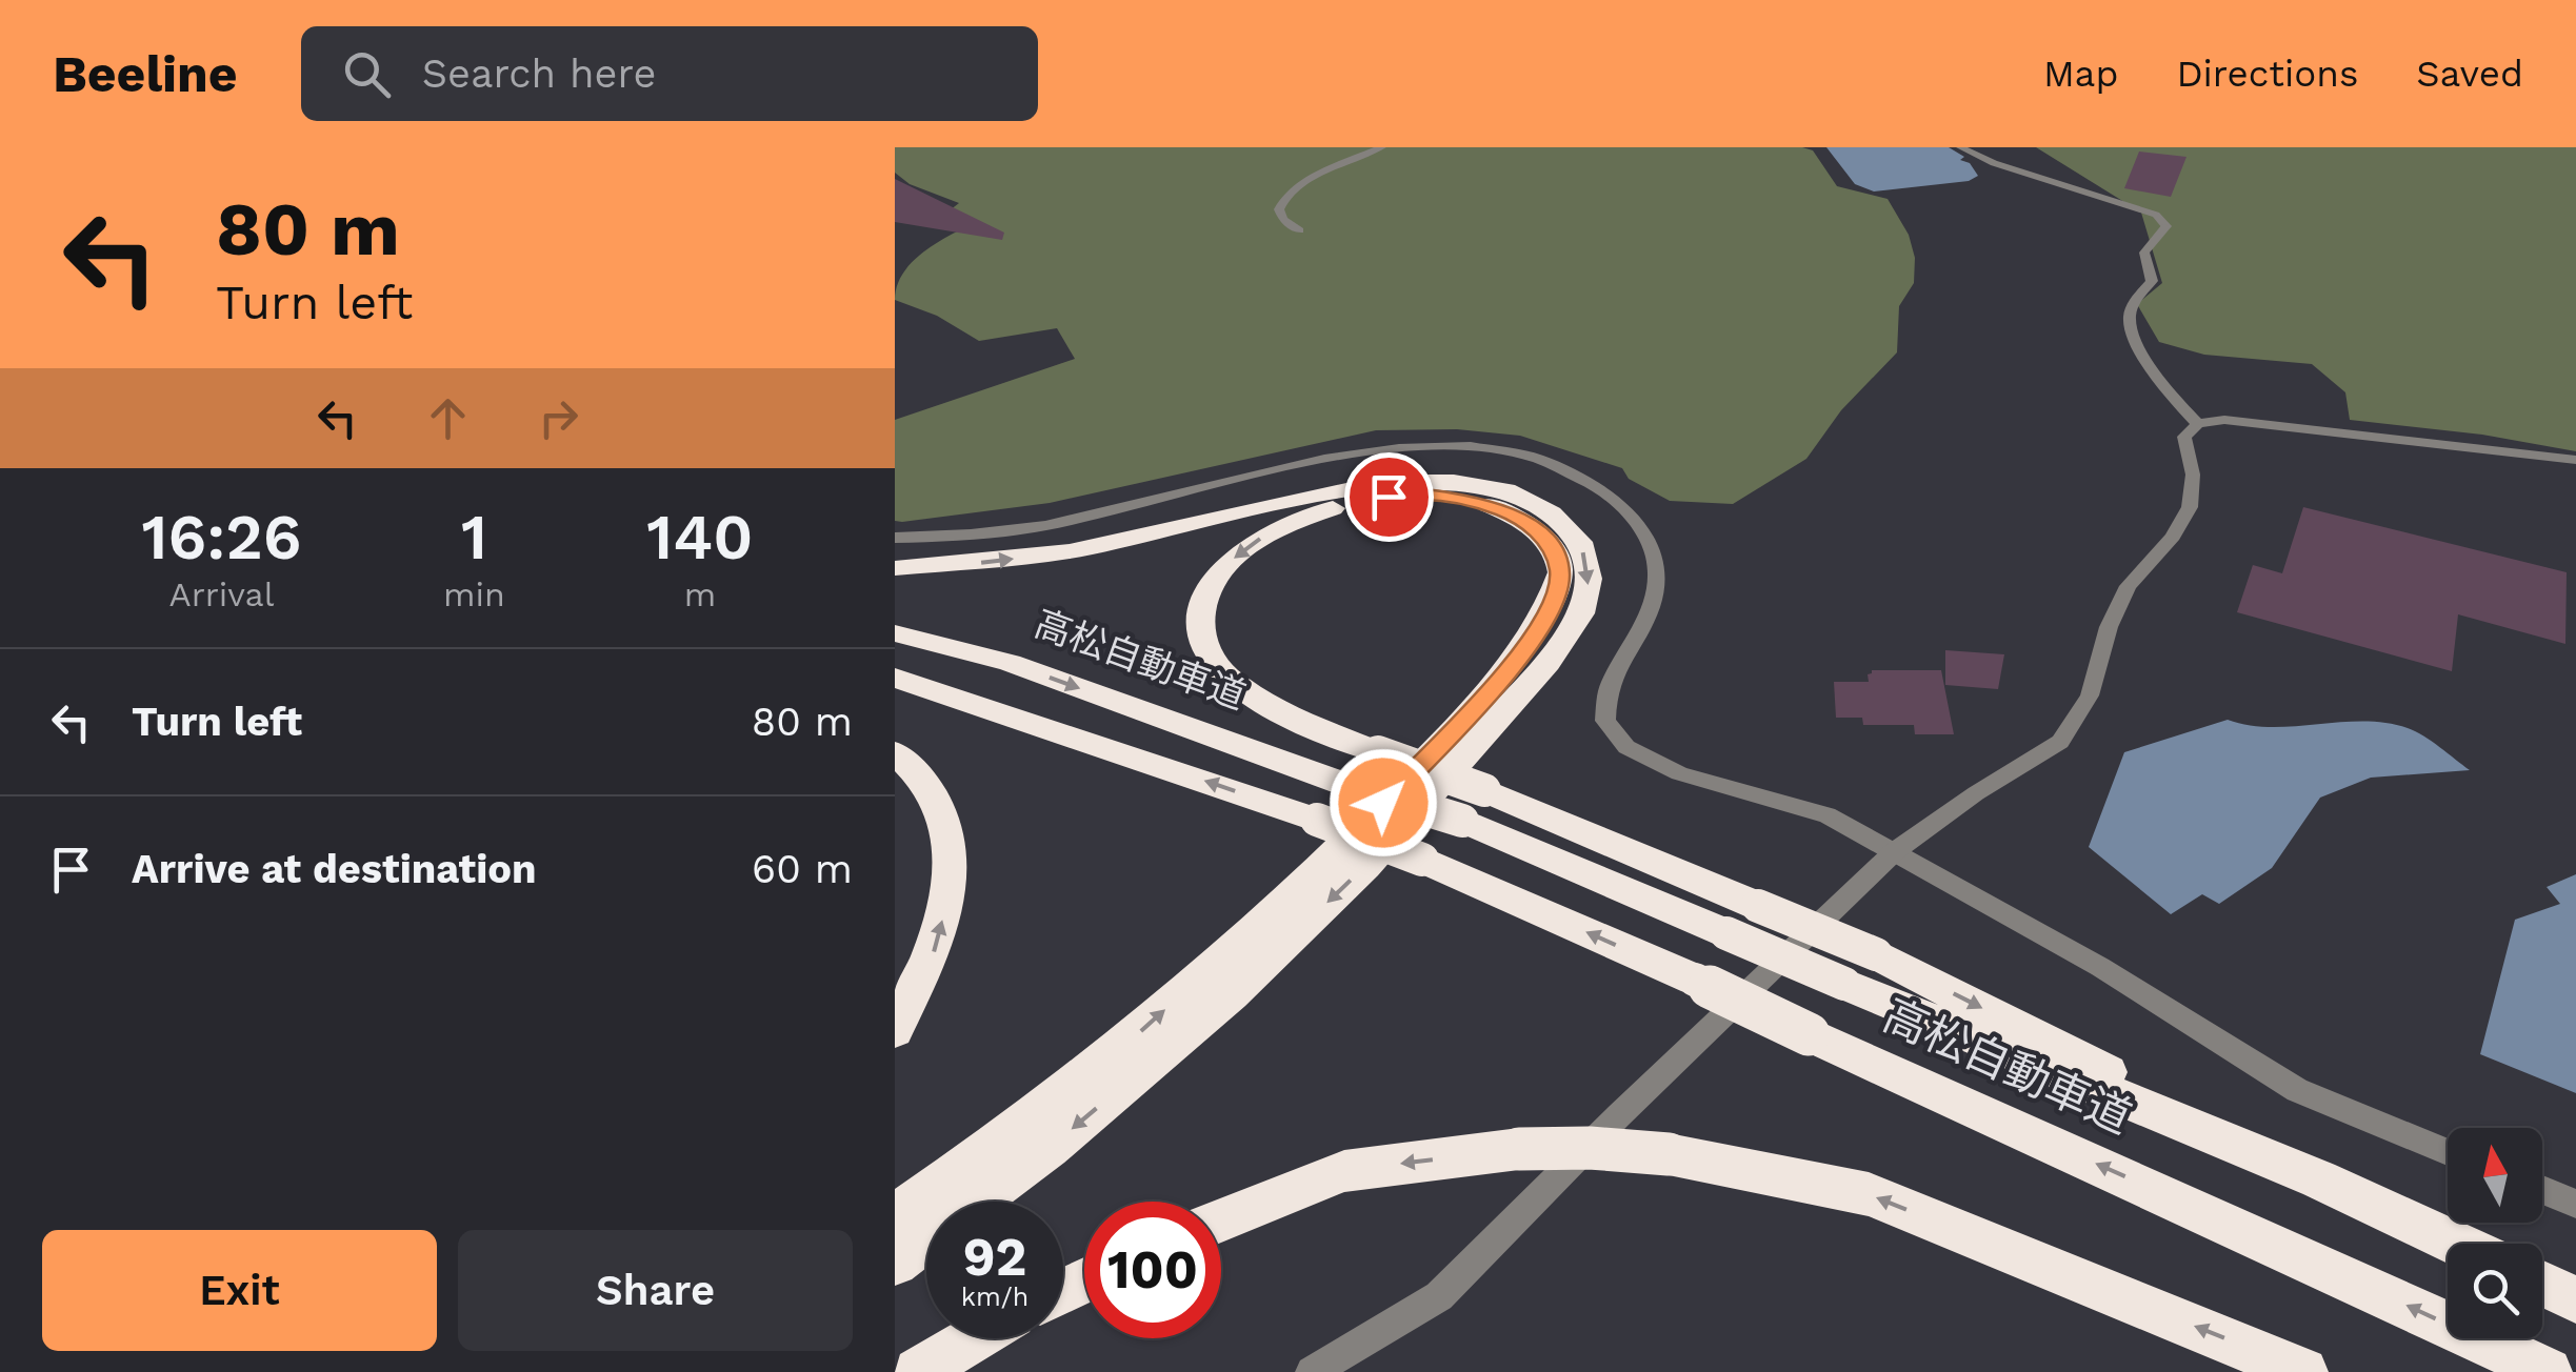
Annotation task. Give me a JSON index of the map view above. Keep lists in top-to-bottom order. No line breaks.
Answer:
{"streets":{"highway":["高松自動車道"]},"north":"top","page":{"header":"Beeline","search":"Search here","nav":["Map","Directions","Saved"],"turn":["80 m","Turn left"],"eta":["16:26","Arrival","1","min","140","m"],"list":[{"name":"Turn left","value":"80 m"},{"name":"Arrive at destination","value":"60 m"}],"speed":"92 km/h","limit":"100","buttons":["Exit","Share"]}}
